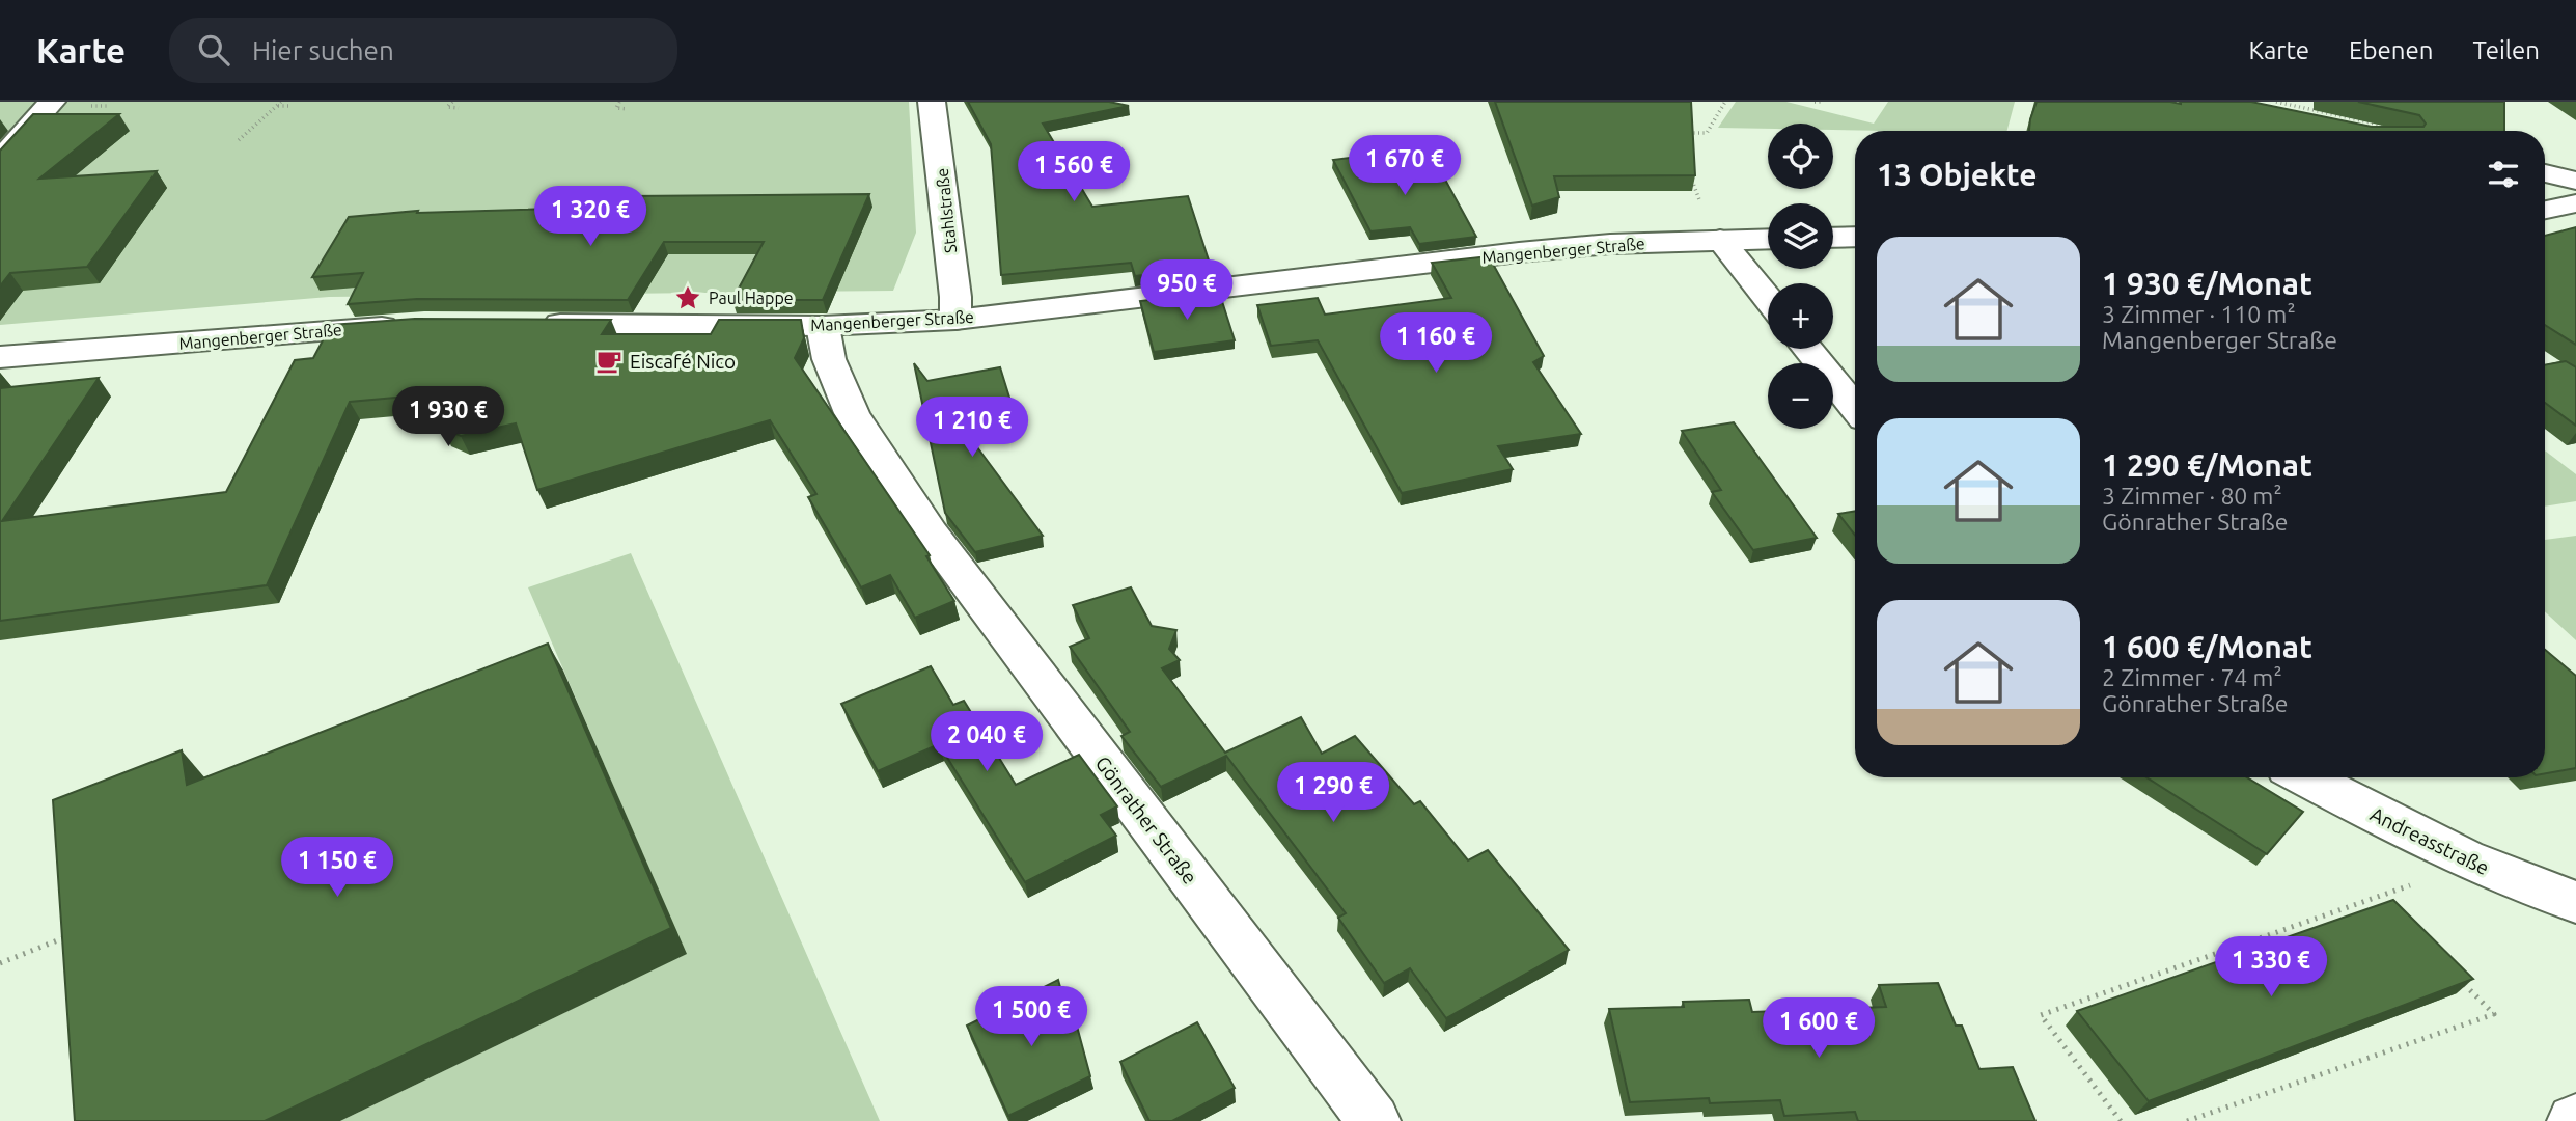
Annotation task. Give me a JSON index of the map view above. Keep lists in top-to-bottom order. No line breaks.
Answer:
{"streets":{"street":["Stahlstraße","Mangenberger Straße","Gönrather Straße","Andreasstraße"]},"crossings":[["Stahlstraße","Mangenberger Straße"],["Mangenberger Straße","Gönrather Straße"]],"places":{"place":["Paul Happe"],"cafe":["Eiscafé Nico"]},"page":{"header":"Karte","search":"Hier suchen","nav":["Karte","Ebenen","Teilen"],"map_buttons":["+","−"],"heading":"13 Objekte","price":["1 670 €","1 560 €","1 320 €","950 €","1 160 €","1 930 €","1 210 €","2 040 €","1 290 €","1 150 €","1 330 €","1 500 €","1 600 €"],"list":[{"name":"1 930 €/Monat","note":"3 Zimmer · 110 m² · Mangenberger Straße"},{"name":"1 290 €/Monat","note":"3 Zimmer · 80 m² · Gönrather Straße"},{"name":"1 600 €/Monat","note":"2 Zimmer · 74 m² · Gönrather Straße"}]}}
